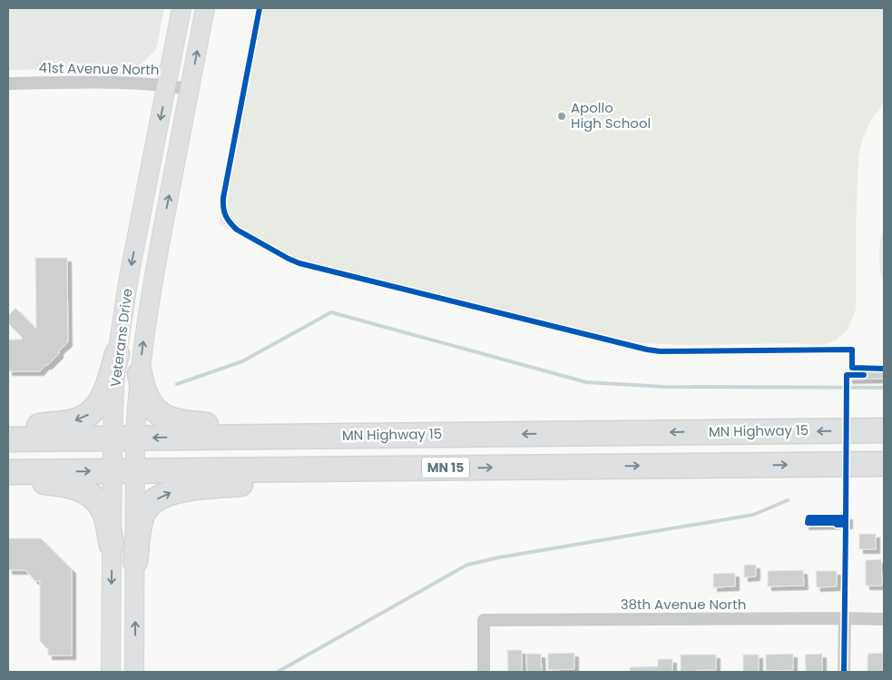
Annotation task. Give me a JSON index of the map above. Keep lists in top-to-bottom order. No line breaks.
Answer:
{"streets":{"highway":["MN Highway 15","MN 15"],"main road":["Veterans Drive"],"street":["41st Avenue North","38th Avenue North"]},"crossings":[["41st Avenue North","Veterans Drive"],["Veterans Drive","MN Highway 15"],["Veterans Drive","MN 15"]],"places":["Apollo High School"]}
